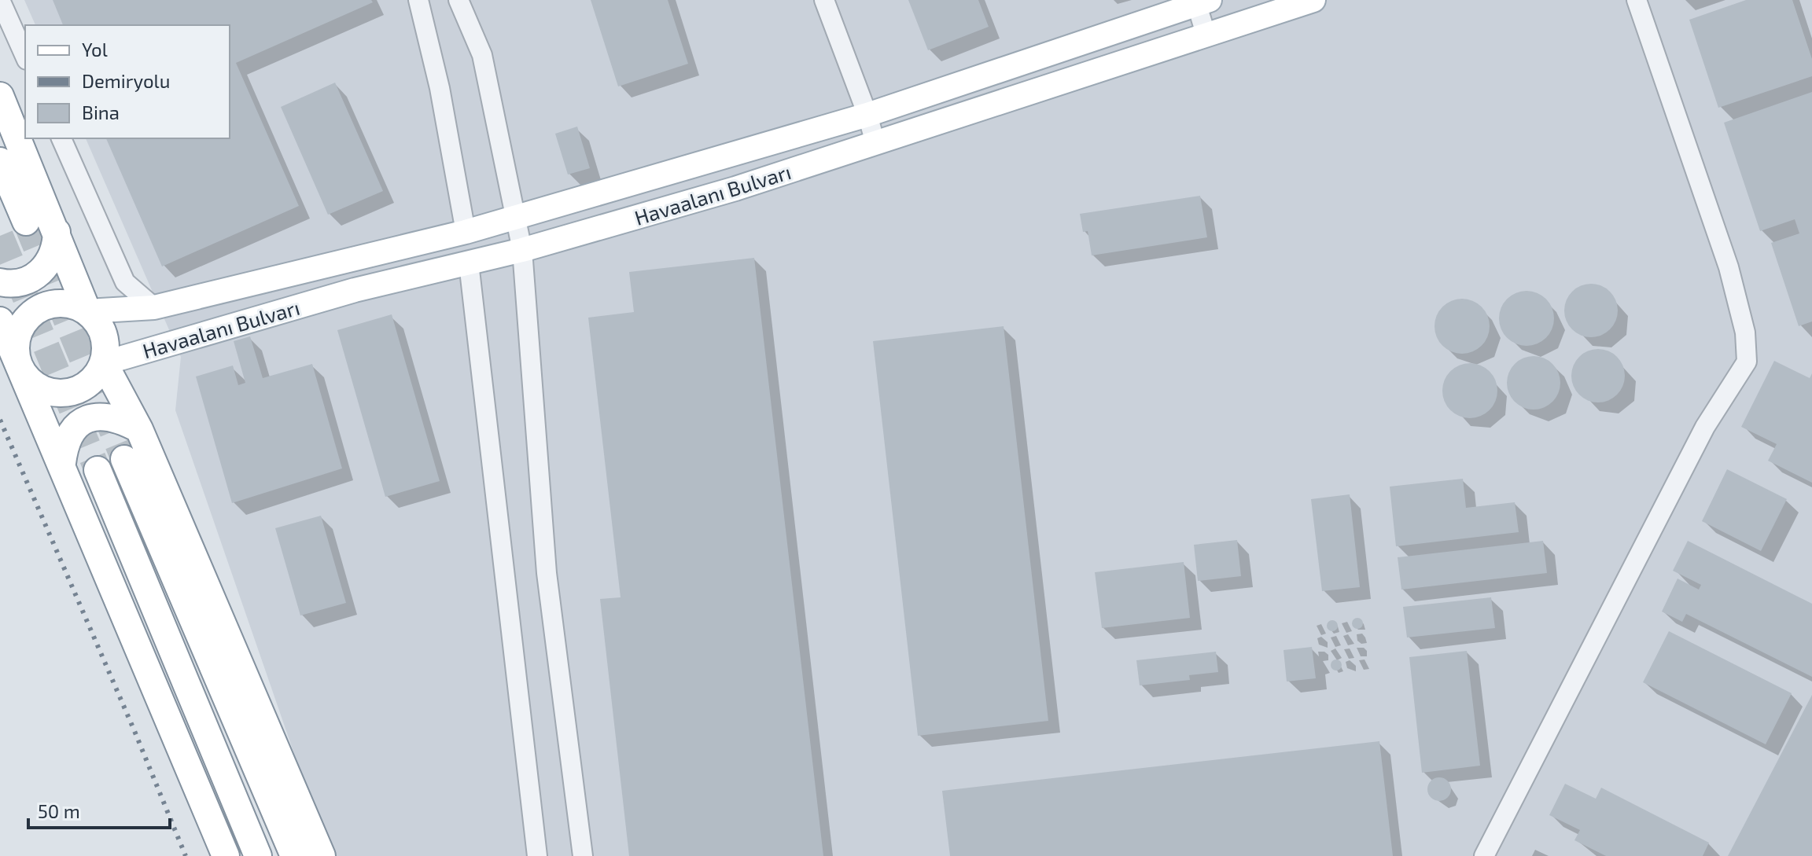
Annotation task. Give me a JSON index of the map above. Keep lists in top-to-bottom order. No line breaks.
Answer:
{"streets":{"main road":["Havaalanı Bulvarı"]},"legend":["Yol","Demiryolu","Bina"],"scale_bar":"50 m"}
